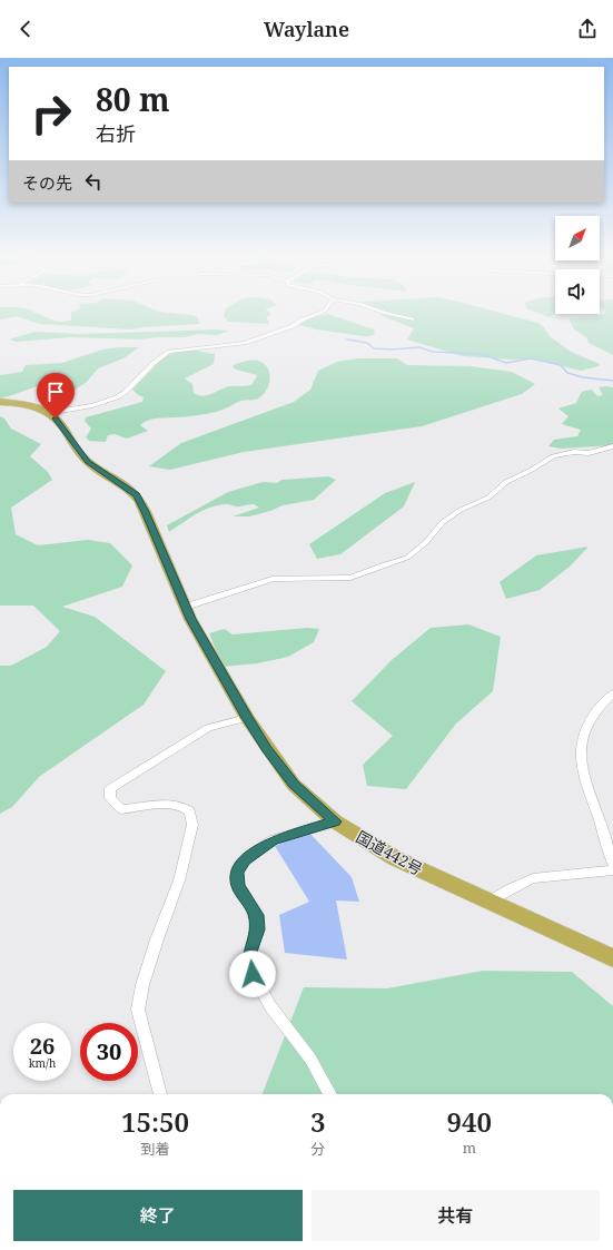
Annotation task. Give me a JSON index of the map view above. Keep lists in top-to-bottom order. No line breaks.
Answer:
{"streets":{"highway":["国道442号"]},"north":"top right","page":{"header":"Waylane","turn":["80 m","右折"],"then":"その先","speed":"26 km/h","limit":"30","eta":["15:50","到着","3","分","940","m"],"buttons":["終了","共有"]}}
